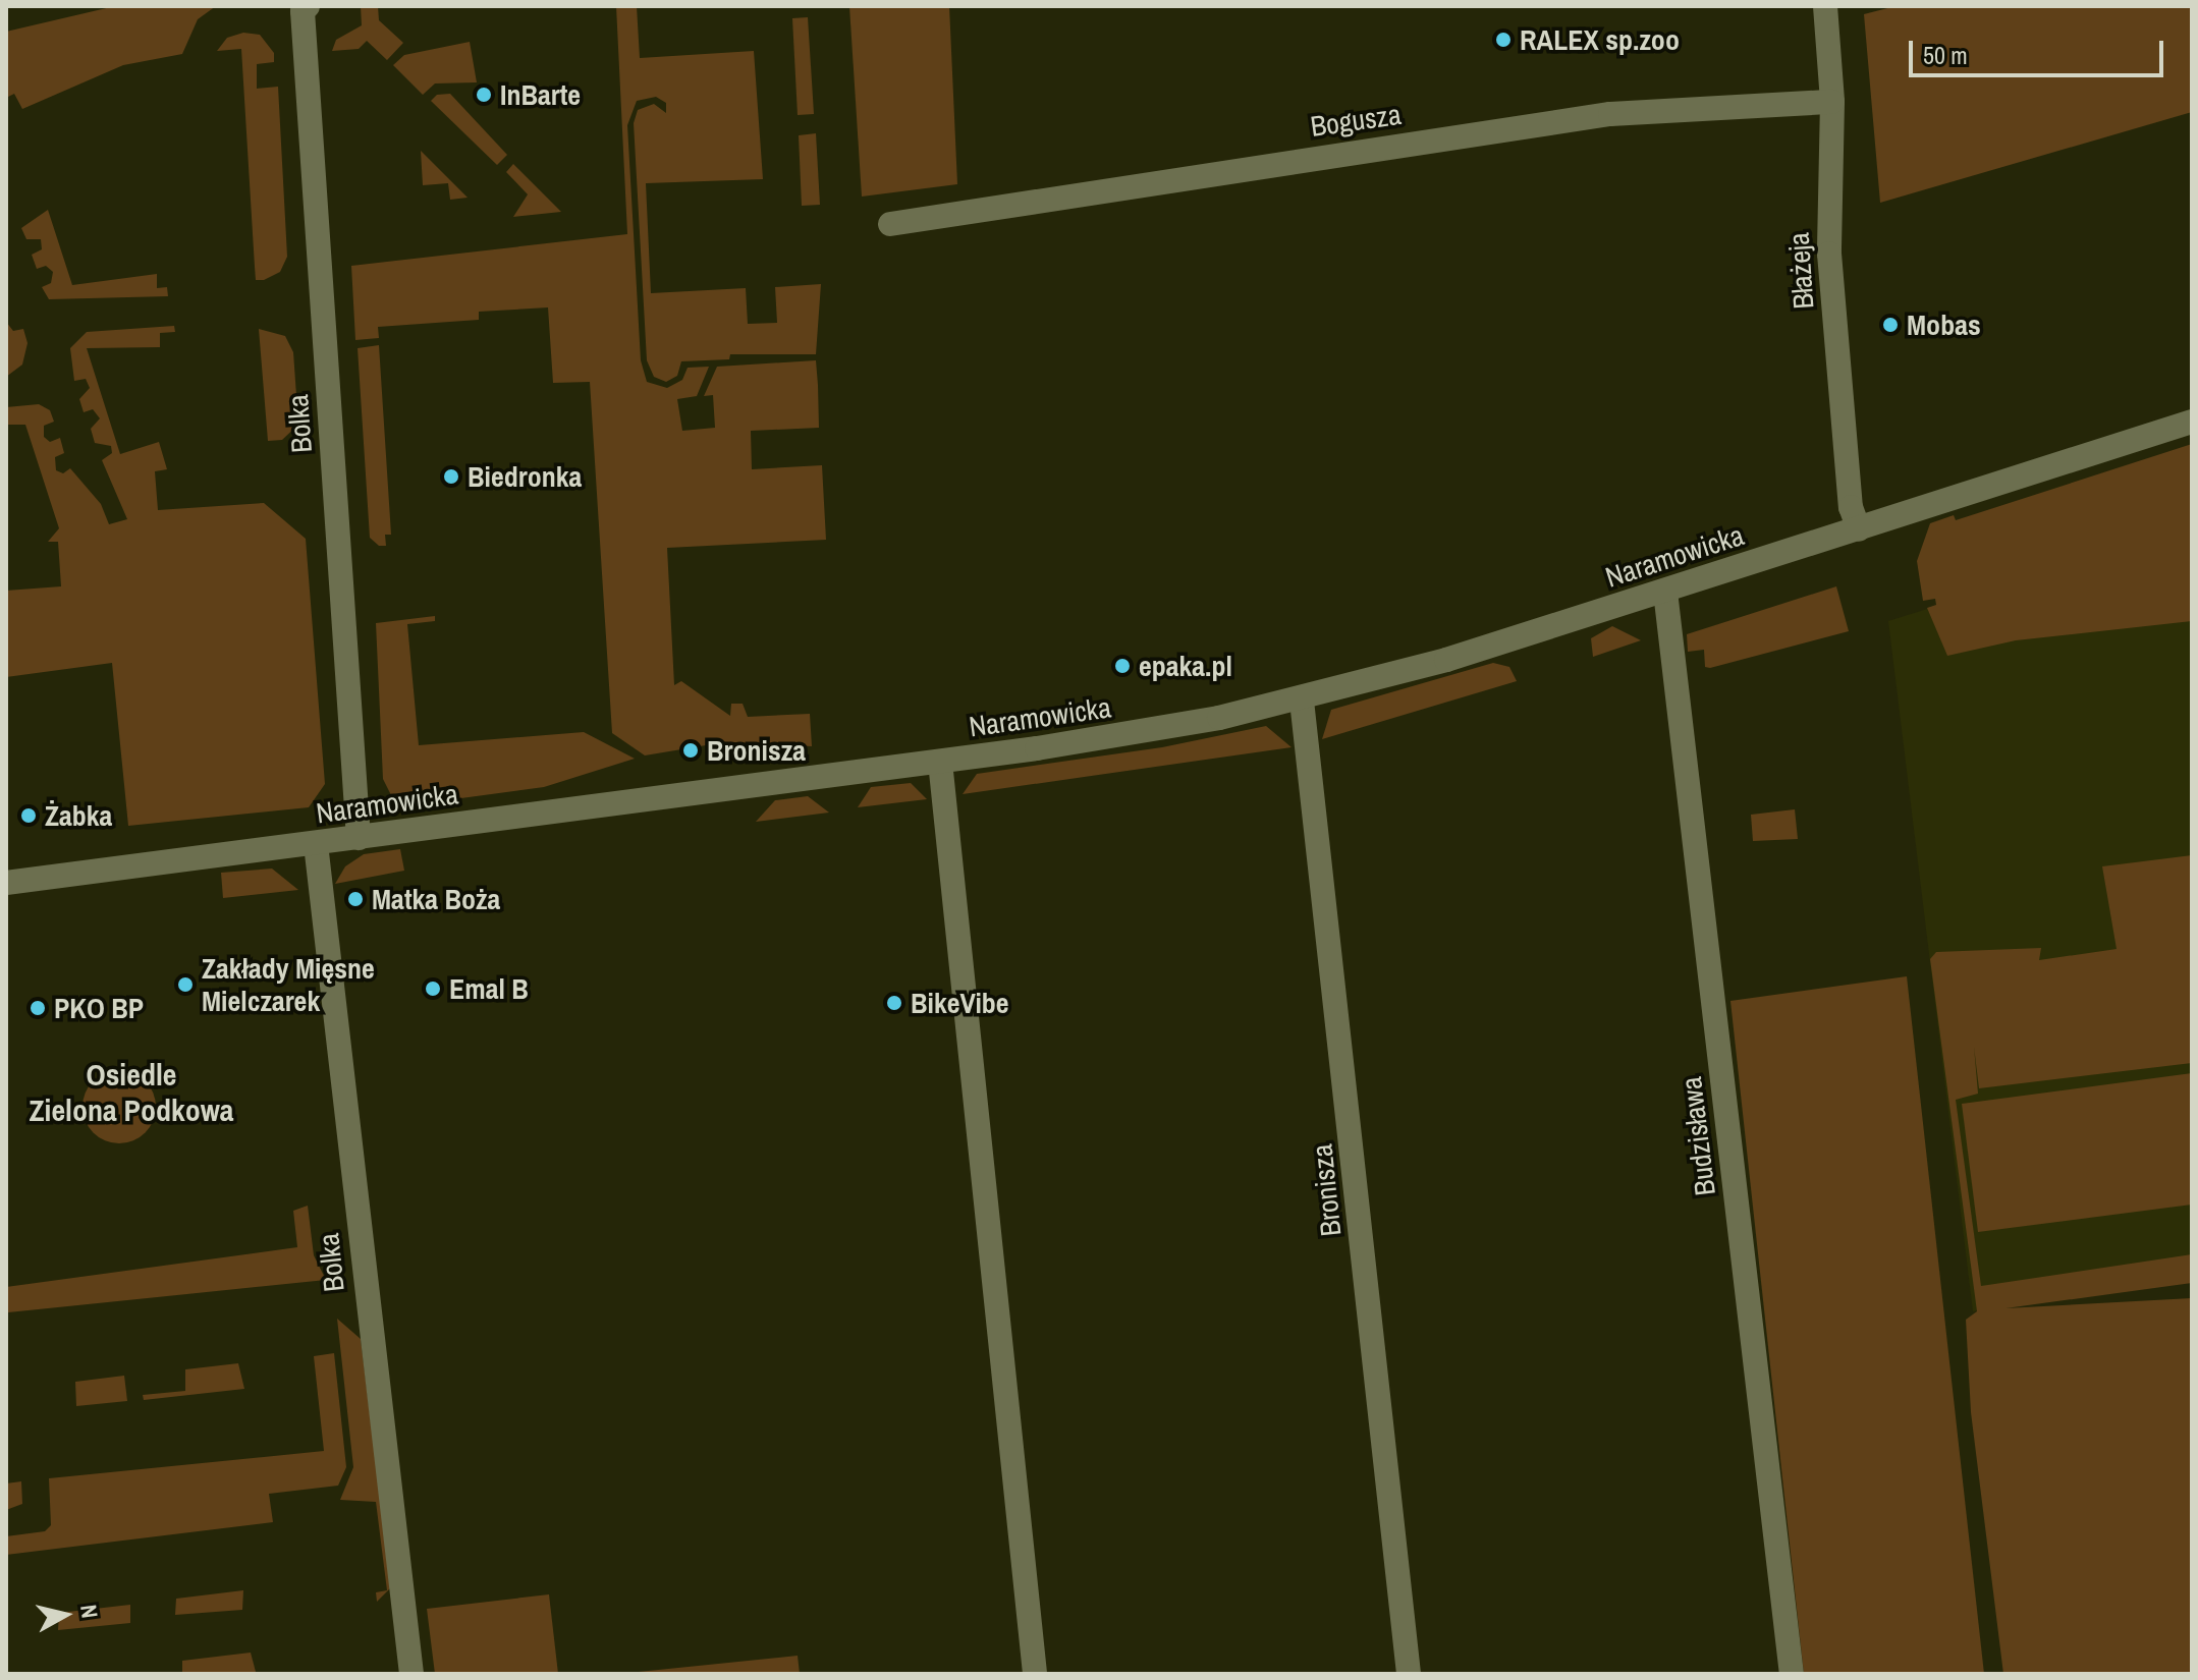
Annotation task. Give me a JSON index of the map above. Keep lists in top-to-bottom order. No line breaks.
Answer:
{"streets":{"street":["Bogusza","Błażeja","Bolka","Naramowicka","Budzisława","Bronisza"]},"crossings":[["Bogusza","Błażeja"],["Błażeja","Naramowicka"],["Bolka","Naramowicka"],["Naramowicka","Budzisława"],["Naramowicka","Bronisza"]],"districts":["Osiedle Zielona Podkowa"],"places":["RALEX sp.zoo","InBarte","Mobas","Biedronka","epaka.pl","Bronisza","Żabka","Matka Boża","Zakłady Mięsne Mielczarek","Emal B","BikeVibe","PKO BP"],"scale_bar":"50 m","north":"right"}
